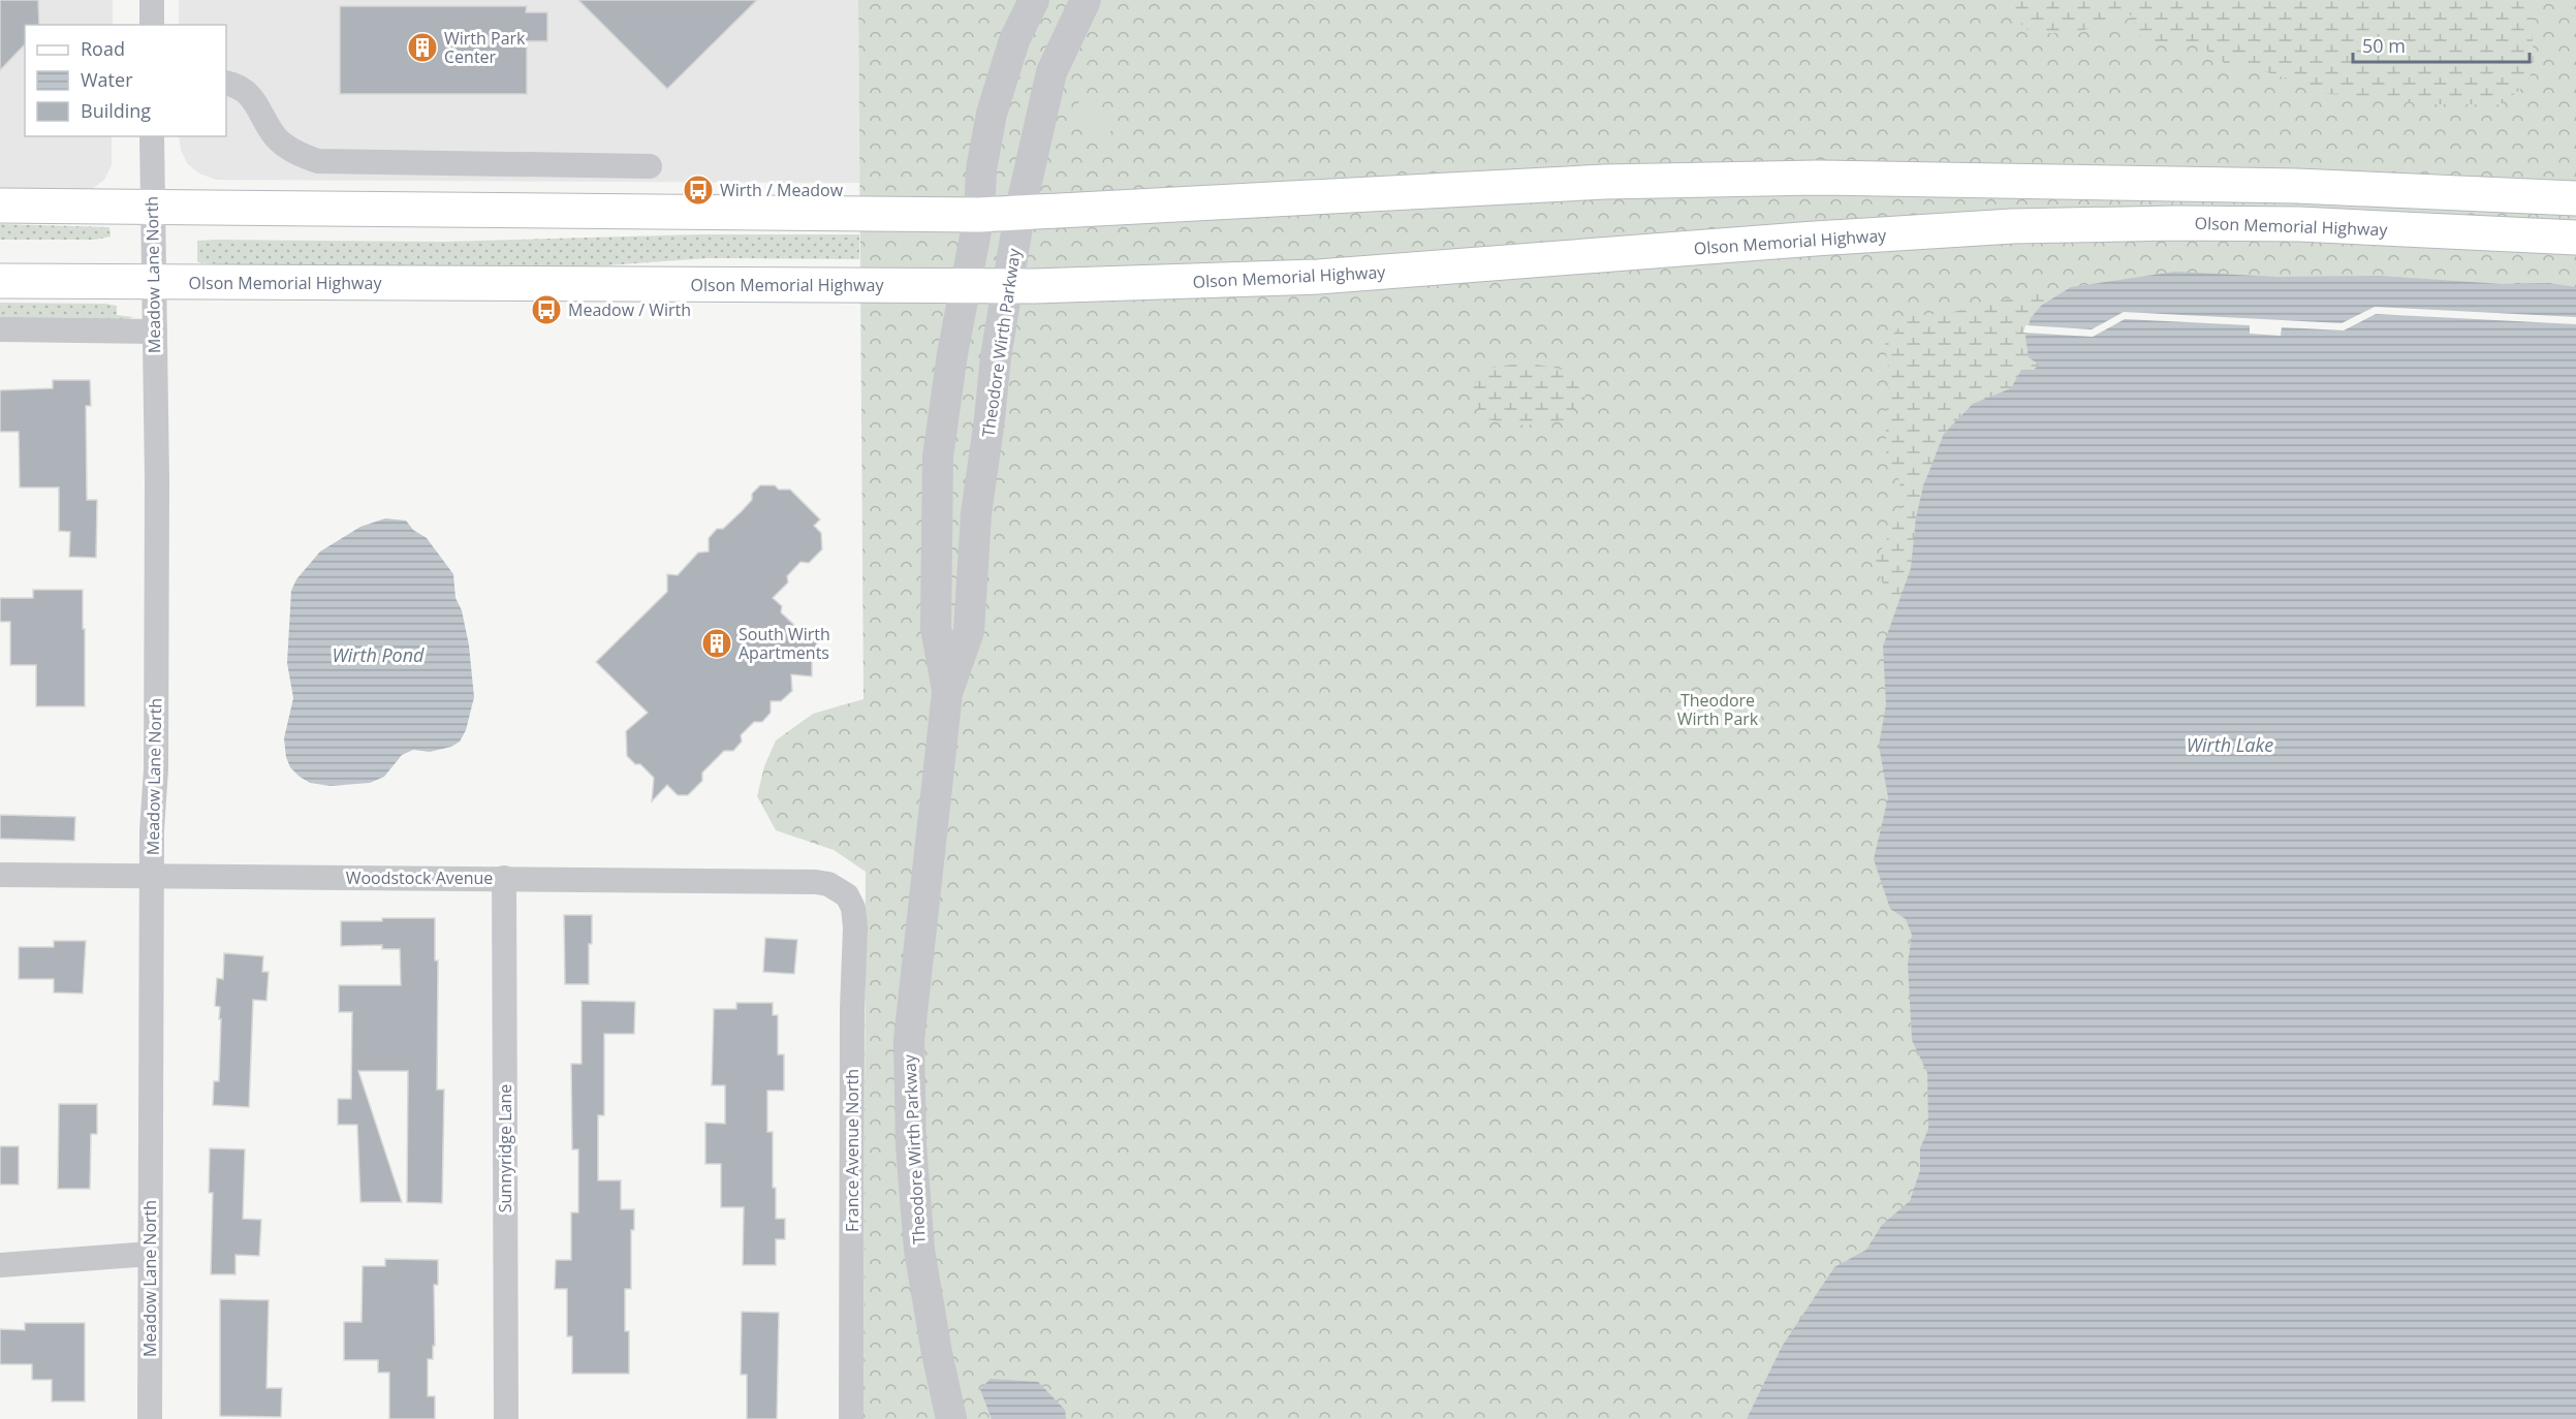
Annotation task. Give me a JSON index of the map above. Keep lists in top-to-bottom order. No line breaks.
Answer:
{"streets":{"main road":["Olson Memorial Highway"],"street":["Meadow Lane North","Theodore Wirth Parkway","Woodstock Avenue","Sunnyridge Lane","France Avenue North"]},"crossings":[["Olson Memorial Highway","Meadow Lane North"],["Olson Memorial Highway","Theodore Wirth Parkway"],["Meadow Lane North","Woodstock Avenue"],["Woodstock Avenue","Sunnyridge Lane"],["Woodstock Avenue","France Avenue North"]],"water":["Wirth Pond","Wirth Lake"],"parks":["Theodore Wirth Park"],"places":{"building":["Wirth Park Center","South Wirth Apartments"],"bus stop":["Wirth / Meadow","Meadow / Wirth"]},"legend":["Road","Water","Building"],"scale_bar":"50 m"}
